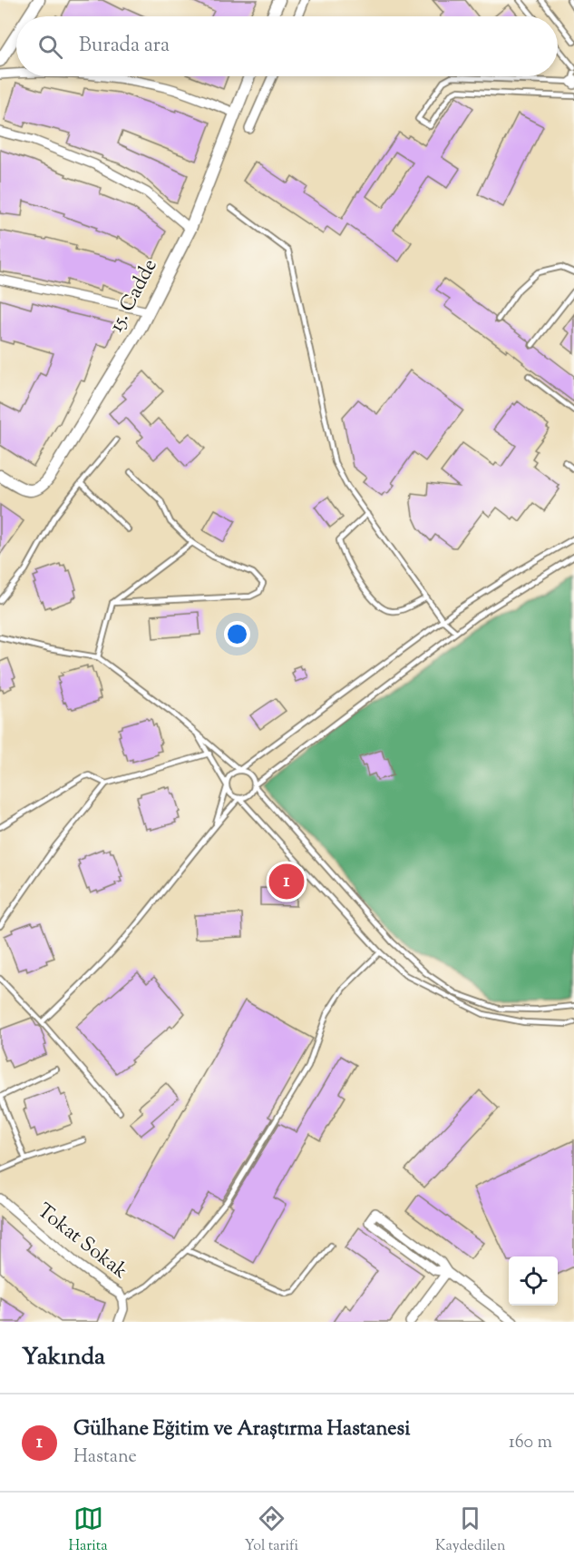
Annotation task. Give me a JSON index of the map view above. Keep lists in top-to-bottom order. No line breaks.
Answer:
{"streets":{"street":["15. Cadde","Tokat Sokak"]},"page":{"search":"Burada ara","pins":"1","heading":"Yakında","list":[{"mark":"1","name":"Gülhane Eğitim ve Araştırma Hastanesi","note":"Hastane","value":"160 m"}],"nav":["Harita","Yol tarifi","Kaydedilen"]}}
